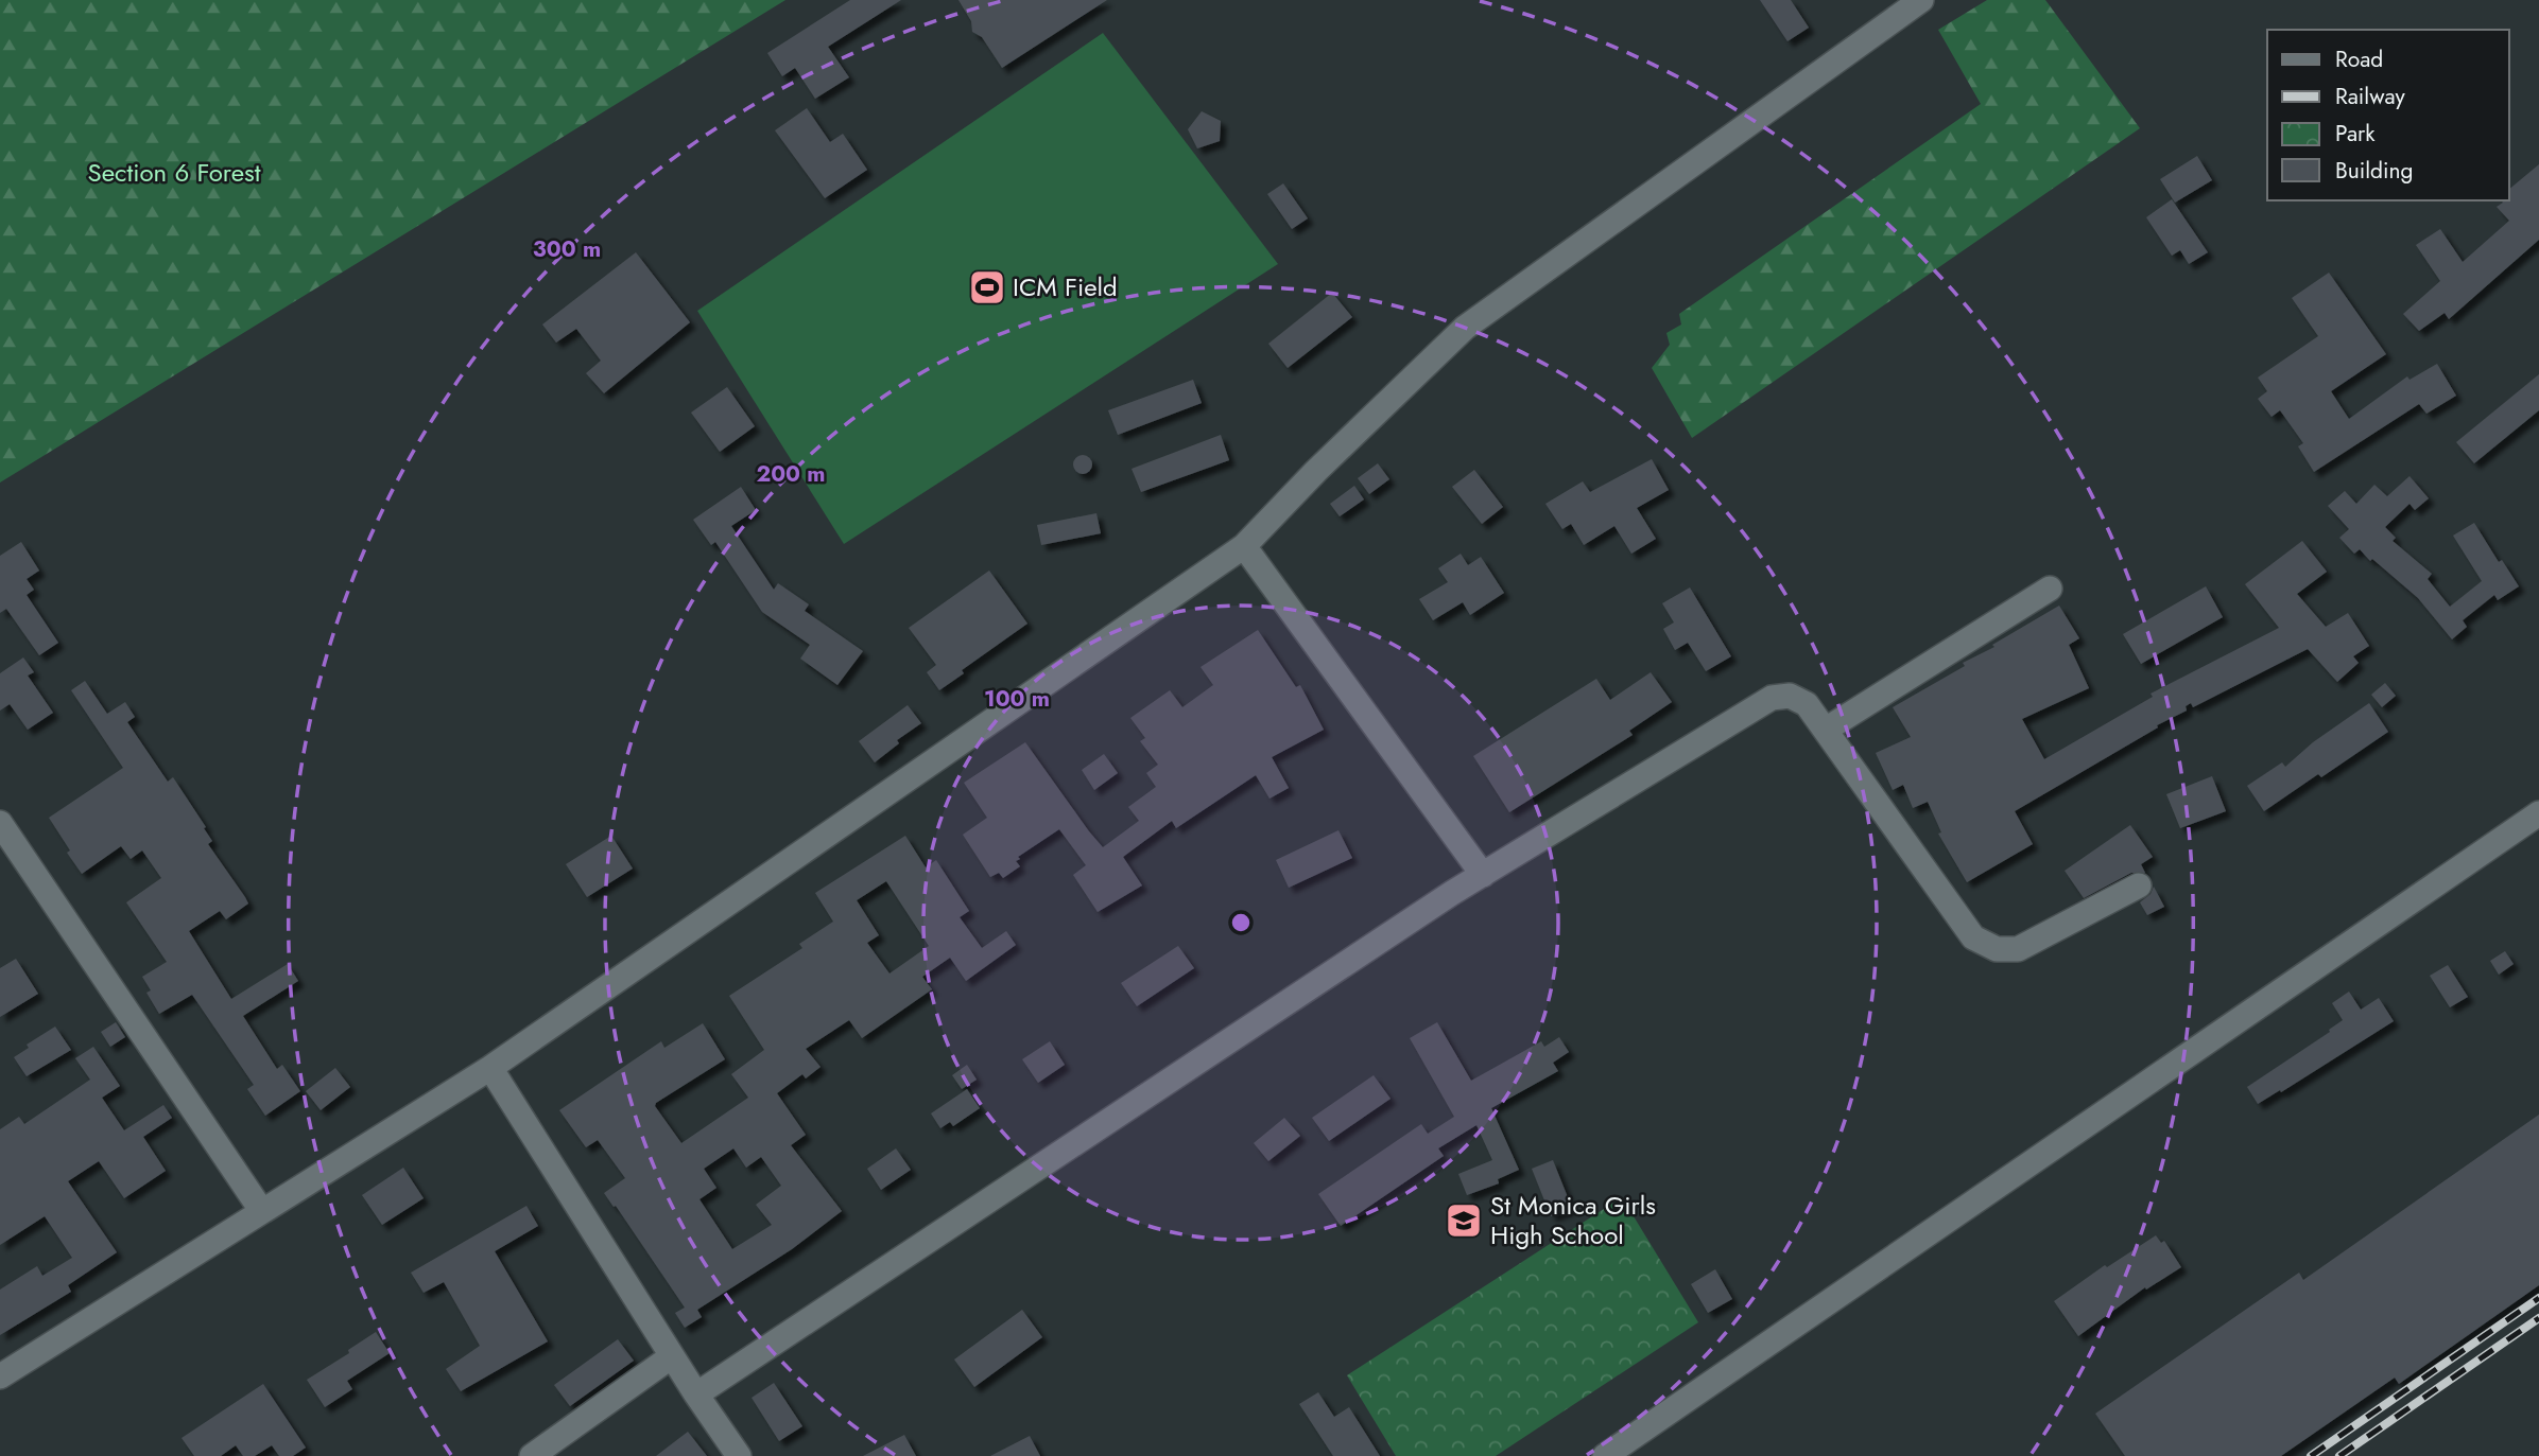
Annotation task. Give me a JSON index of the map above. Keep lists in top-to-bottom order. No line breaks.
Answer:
{"parks":["Section 6 Forest"],"places":{"sports":["ICM Field"],"school or university":["St Monica Girls High School"]},"legend":["Road","Railway","Park","Building"],"rings":["300 m","200 m","100 m"]}
